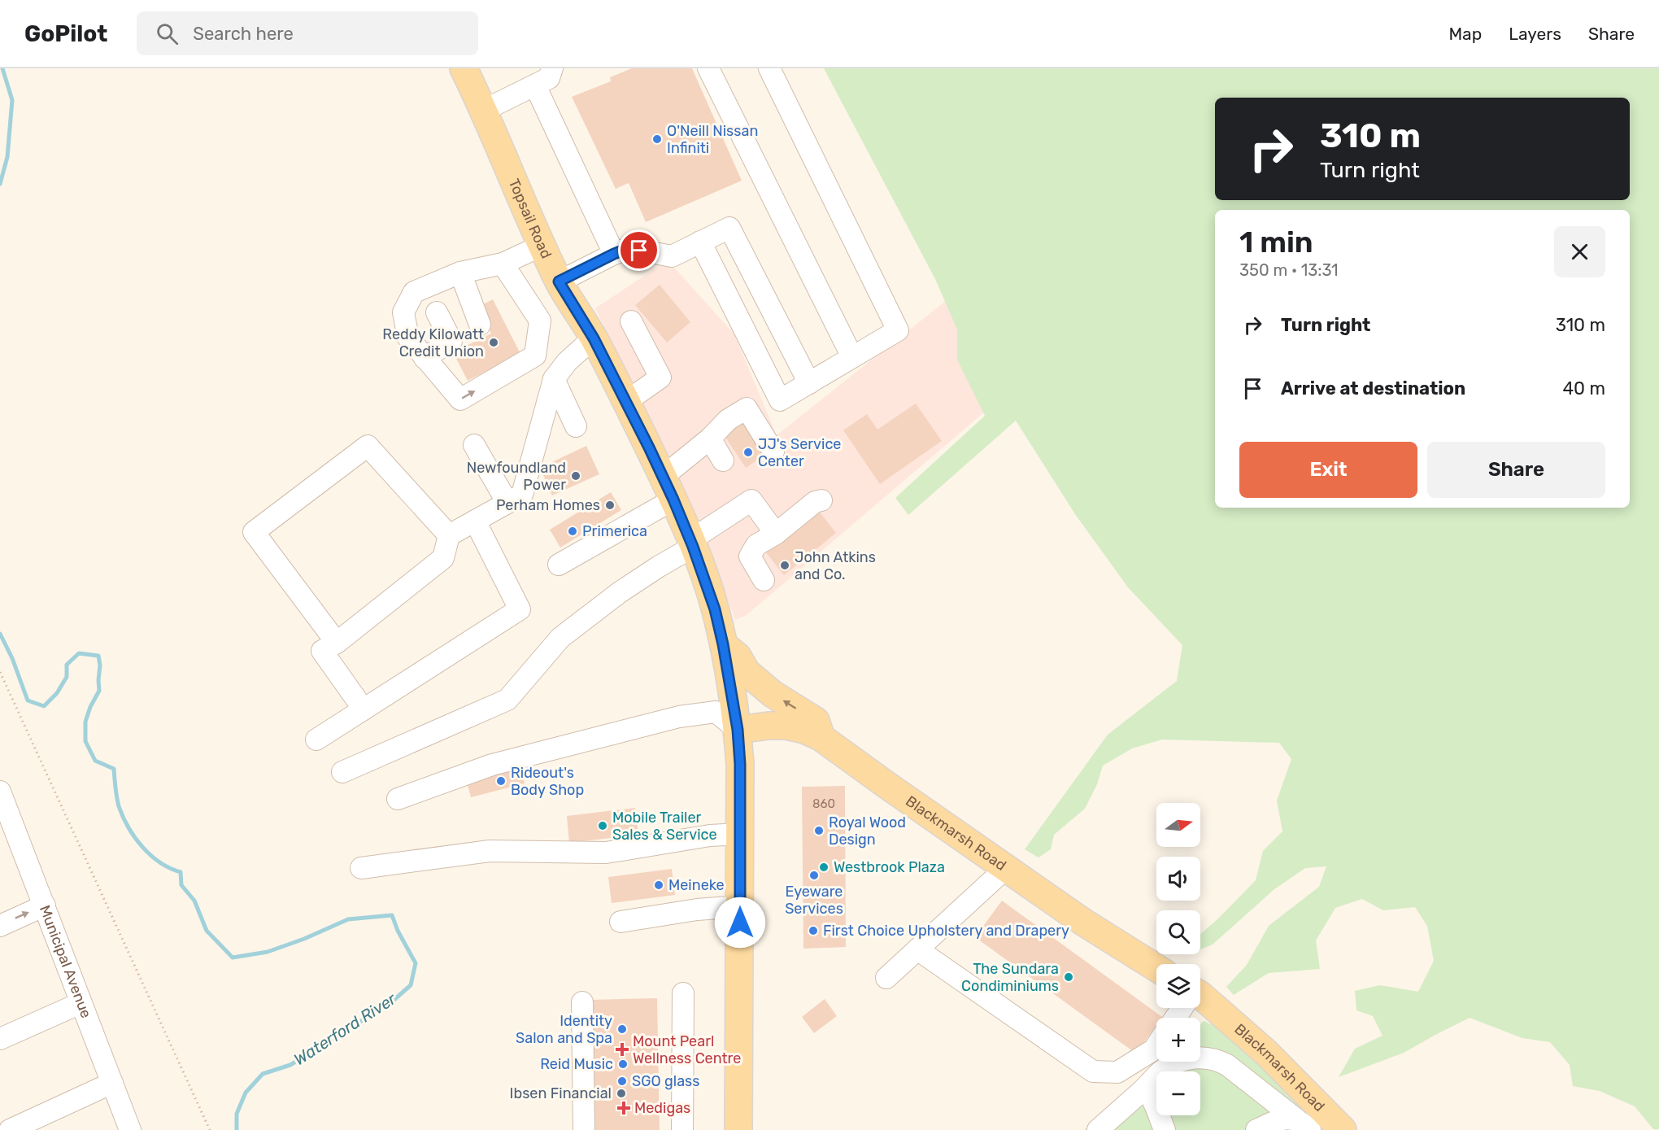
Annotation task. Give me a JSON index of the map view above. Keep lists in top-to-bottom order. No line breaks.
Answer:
{"streets":{"main road":["Topsail Road","Blackmarsh Road"],"street":["Municipal Avenue"]},"crossings":[["Topsail Road","Blackmarsh Road"]],"water":["Waterford River"],"places":{"other":["O'Neill Nissan Infiniti","Reddy Kilowatt Credit Union","JJ's Service Center","Newfoundland Power","Perham Homes","Primerica","John Atkins and Co.","Rideout's Body Shop","Mobile Trailer Sales & Service","Royal Wood Design","Westbrook Plaza","Eyeware Services","Meineke","First Choice Upholstery and Drapery","The Sundara Condiminiums","Identity Salon and Spa","Reid Music","SGO glass","Ibsen Financial"],"health":["Mount Pearl Wellness Centre","Medigas"]},"house_numbers":["860"],"north":"right","page":{"header":"GoPilot","search":"Search here","nav":["Map","Layers","Share"],"turn":["310 m","Turn right"],"heading":["1 min","350 m · 13:31"],"list":[{"name":"Turn right","value":"310 m"},{"name":"Arrive at destination","value":"40 m"}],"buttons":["Exit","Share"],"map_buttons":["+","−"]}}
